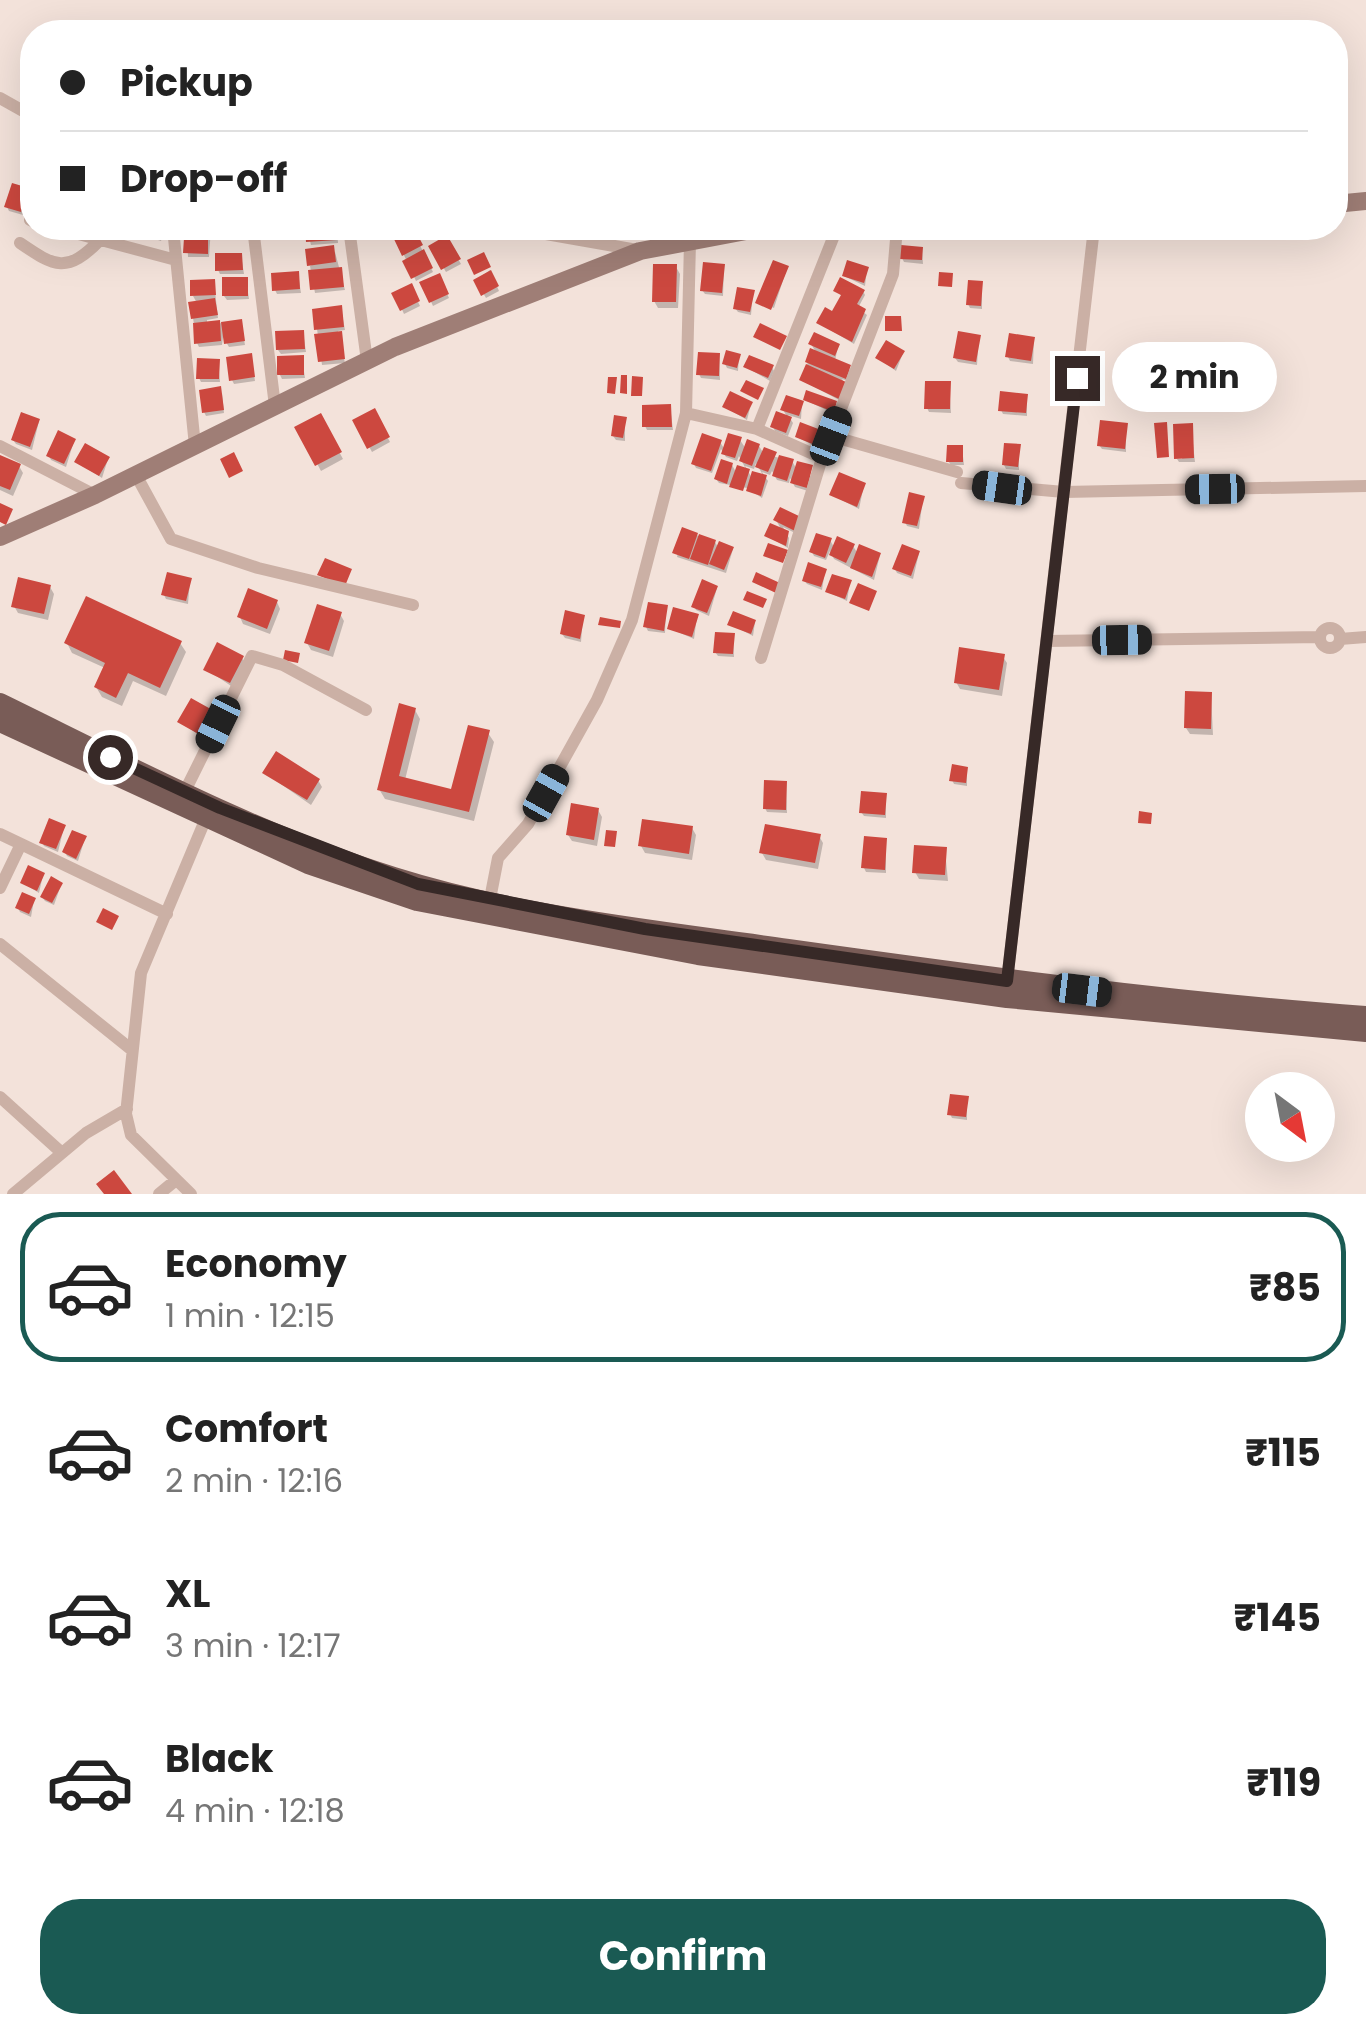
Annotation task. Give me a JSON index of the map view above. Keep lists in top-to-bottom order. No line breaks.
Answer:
{"north":"bottom right","page":{"banner":["Pickup","Drop-off"],"bubble":"2 min","list":[{"name":"Economy","note":"1 min · 12:15","value":"₹85"},{"name":"Comfort","note":"2 min · 12:16","value":"₹115"},{"name":"XL","note":"3 min · 12:17","value":"₹145"},{"name":"Black","note":"4 min · 12:18","value":"₹119"}],"buttons":"Confirm"}}
